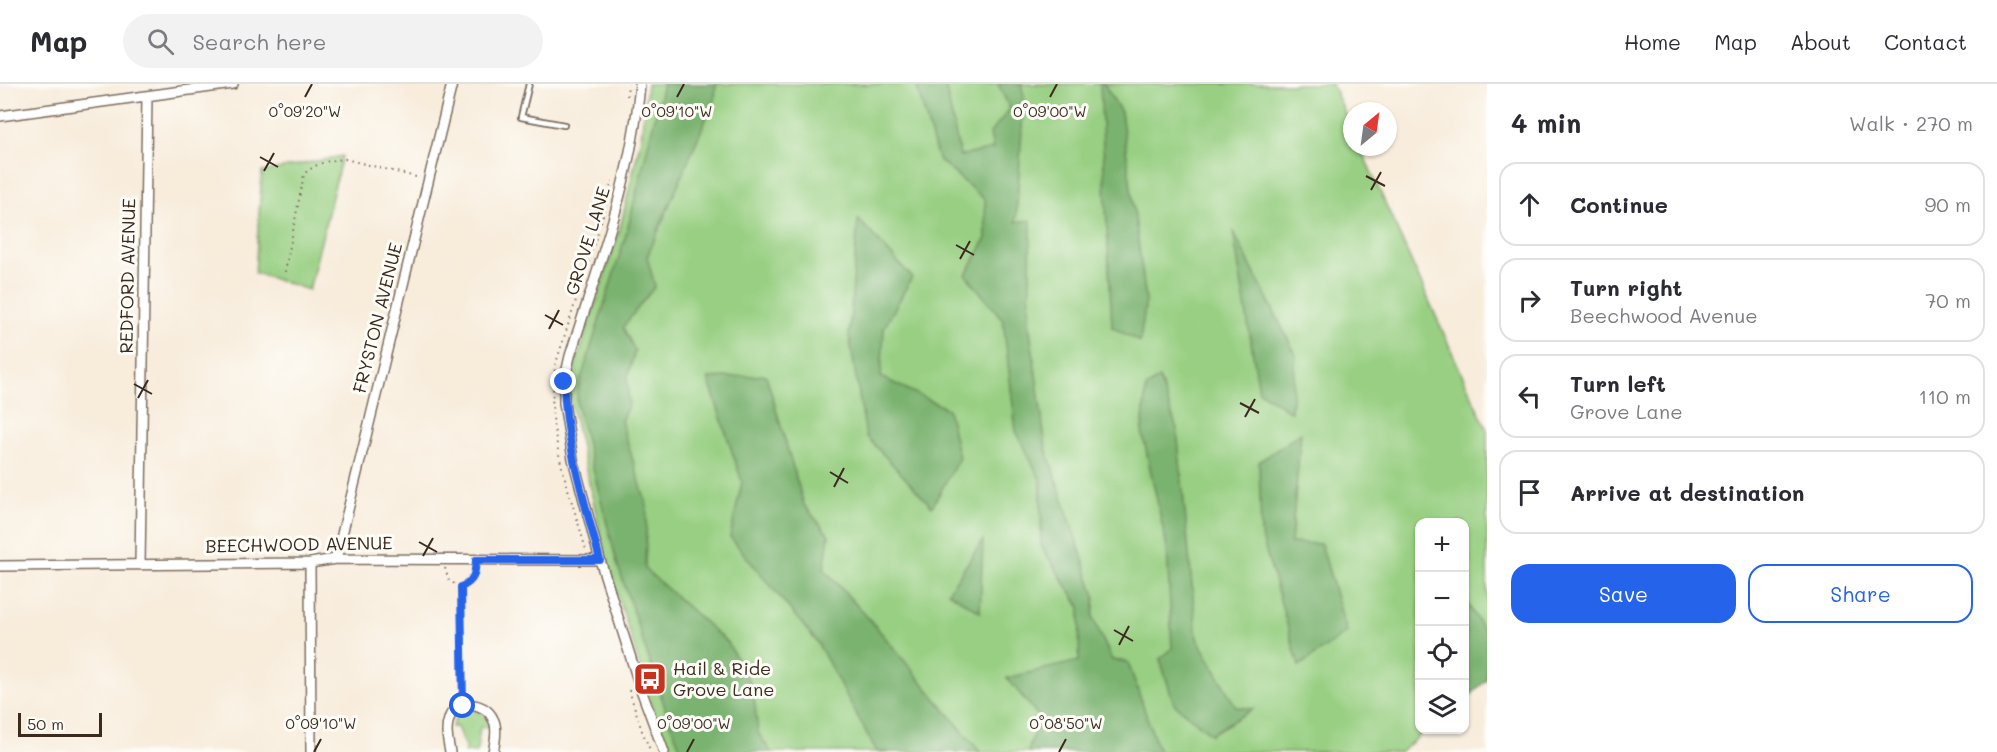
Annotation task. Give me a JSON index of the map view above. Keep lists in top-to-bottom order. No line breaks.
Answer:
{"streets":{"street":["GROVE LANE","REDFORD AVENUE","FRYSTON AVENUE","BEECHWOOD AVENUE"]},"crossings":[["GROVE LANE","BEECHWOOD AVENUE"],["REDFORD AVENUE","BEECHWOOD AVENUE"],["FRYSTON AVENUE","BEECHWOOD AVENUE"]],"places":{"bus stop":["Hail & Ride Grove Lane"]},"scale_bar":"50 m","north":"top right","page":{"header":"Map","search":"Search here","nav":["Home","Map","About","Contact"],"heading":["4 min","Walk · 270 m"],"list":[["Continue","90 m"],["Turn right","Beechwood Avenue","70 m"],["Turn left","Grove Lane","110 m"],"Arrive at destination"],"map_buttons":["+","−"],"buttons":["Save","Share"],"scale":"50 m"},"coordinates":["0°09'20\"W","0°09'10\"W","0°09'00\"W","0°08'50\"W"]}
